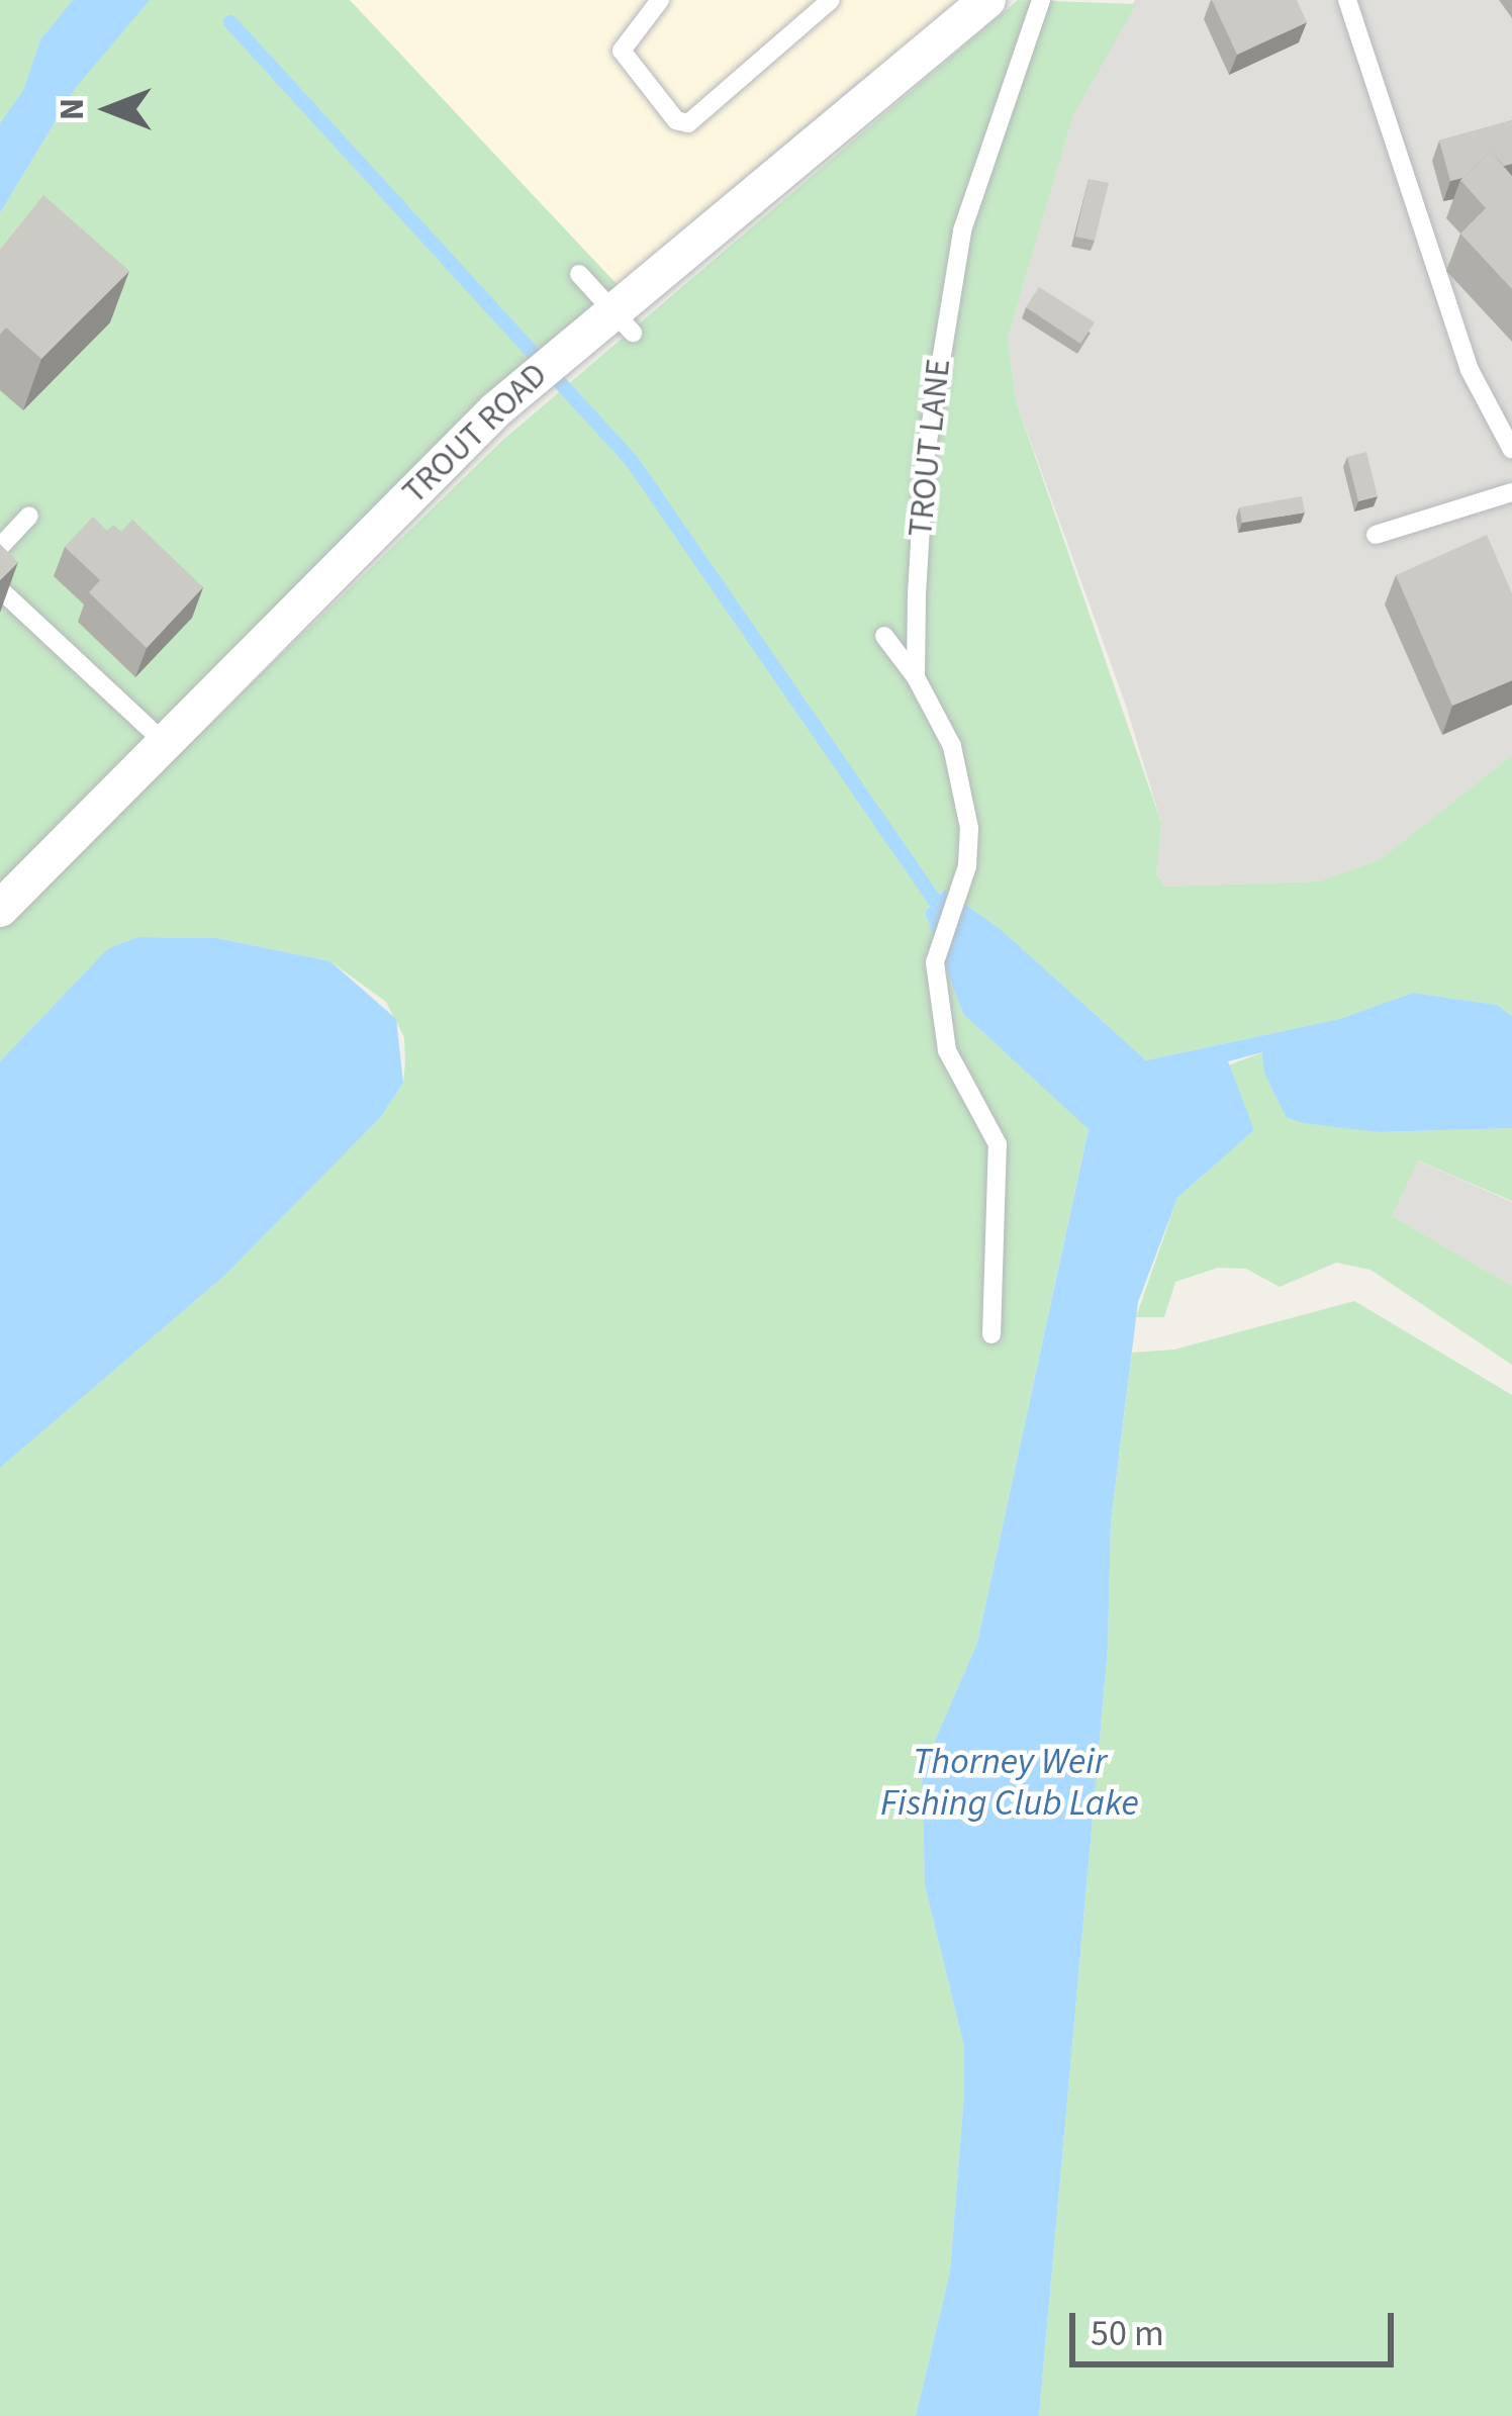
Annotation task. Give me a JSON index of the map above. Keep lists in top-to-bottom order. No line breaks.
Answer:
{"streets":{"street":["TROUT ROAD"],"lane":["TROUT LANE"]},"water":["Thorney Weir Fishing Club Lake"],"scale_bar":"50 m","north":"left"}
